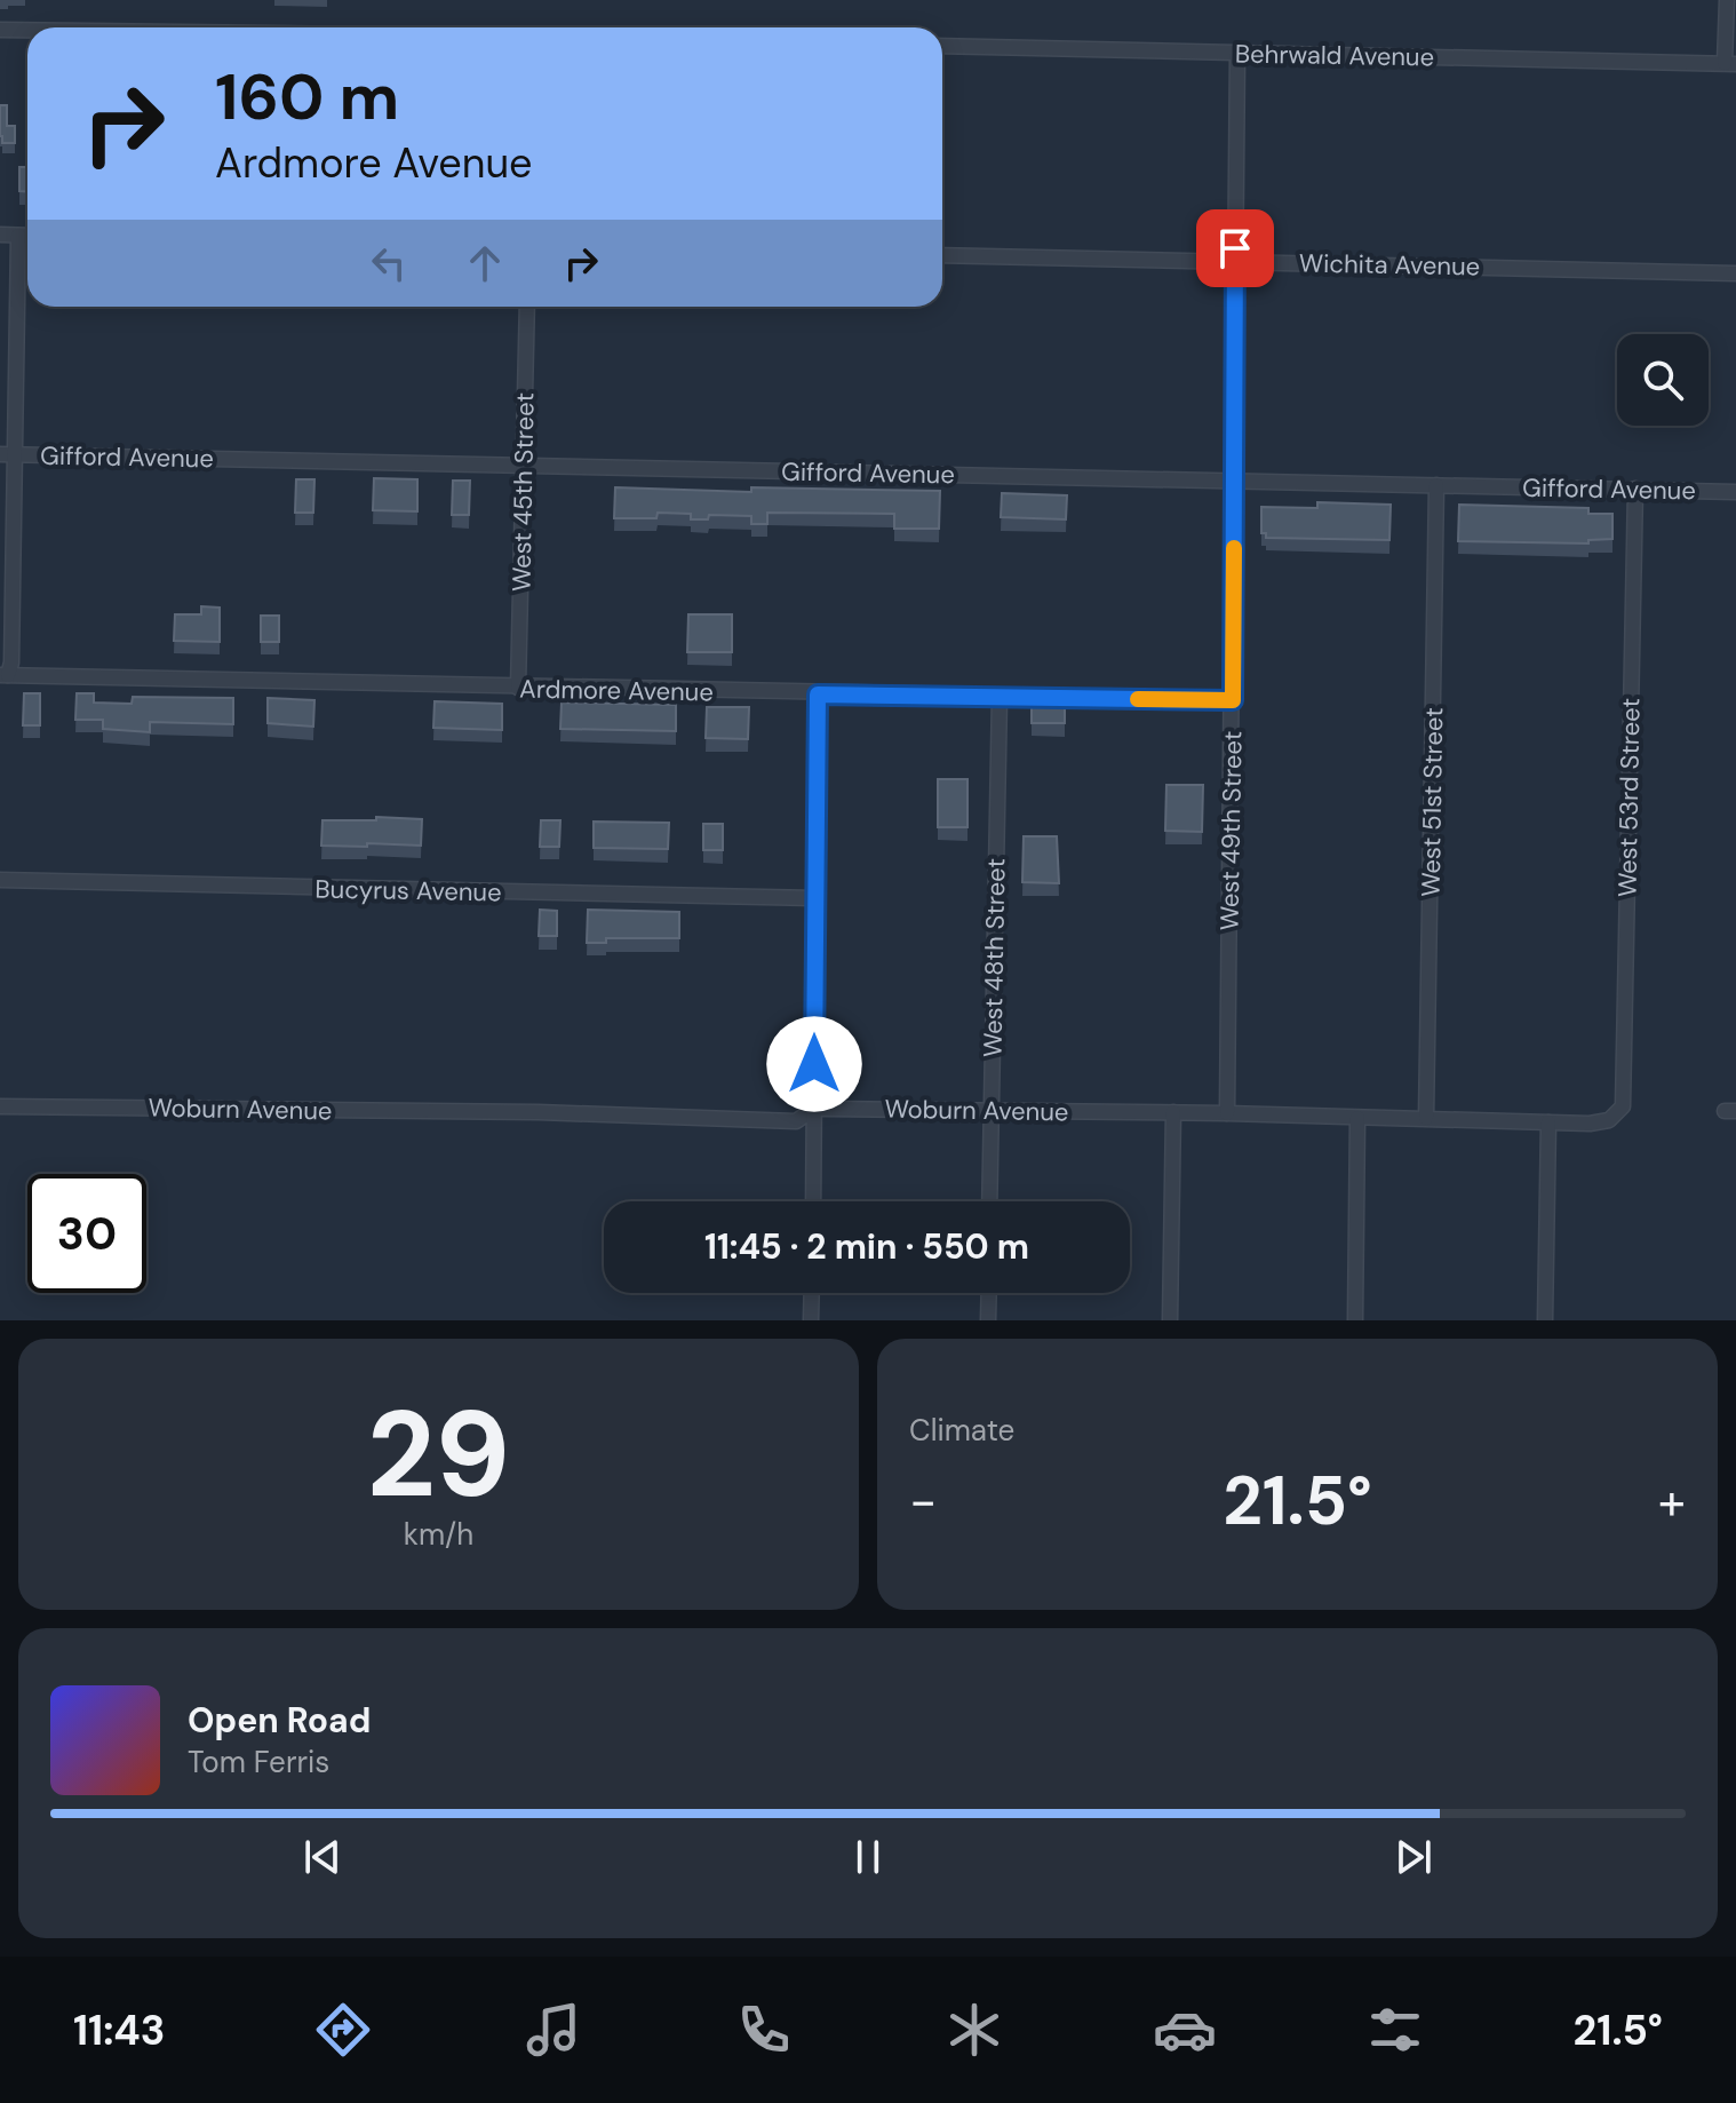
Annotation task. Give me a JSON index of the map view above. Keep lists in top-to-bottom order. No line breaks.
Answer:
{"streets":{"street":["Behrwald Avenue","Wichita Avenue","Gifford Avenue","West 45th Street","Ardmore Avenue","West 53rd Street","West 51st Street","West 49th Street","Bucyrus Avenue","West 48th Street","Woburn Avenue"]},"crossings":[["Behrwald Avenue","West 49th Street"],["Wichita Avenue","West 49th Street"],["Gifford Avenue","West 45th Street"],["Gifford Avenue","West 53rd Street"],["Gifford Avenue","West 51st Street"],["Gifford Avenue","West 49th Street"],["West 45th Street","Ardmore Avenue"],["Ardmore Avenue","West 49th Street"],["Ardmore Avenue","West 48th Street"],["West 53rd Street","Woburn Avenue"],["West 51st Street","Woburn Avenue"],["West 49th Street","Woburn Avenue"],["West 48th Street","Woburn Avenue"]],"page":{"turn":["160 m","Ardmore Avenue"],"limit":"30","trip":"11:45 · 2 min · 550 m","tile":[["29","km/h"],"Climate"],"heat":["−","21.5°","+"],"song":["Open Road","Tom Ferris"],"tabs":["11:43","21.5°"]}}
